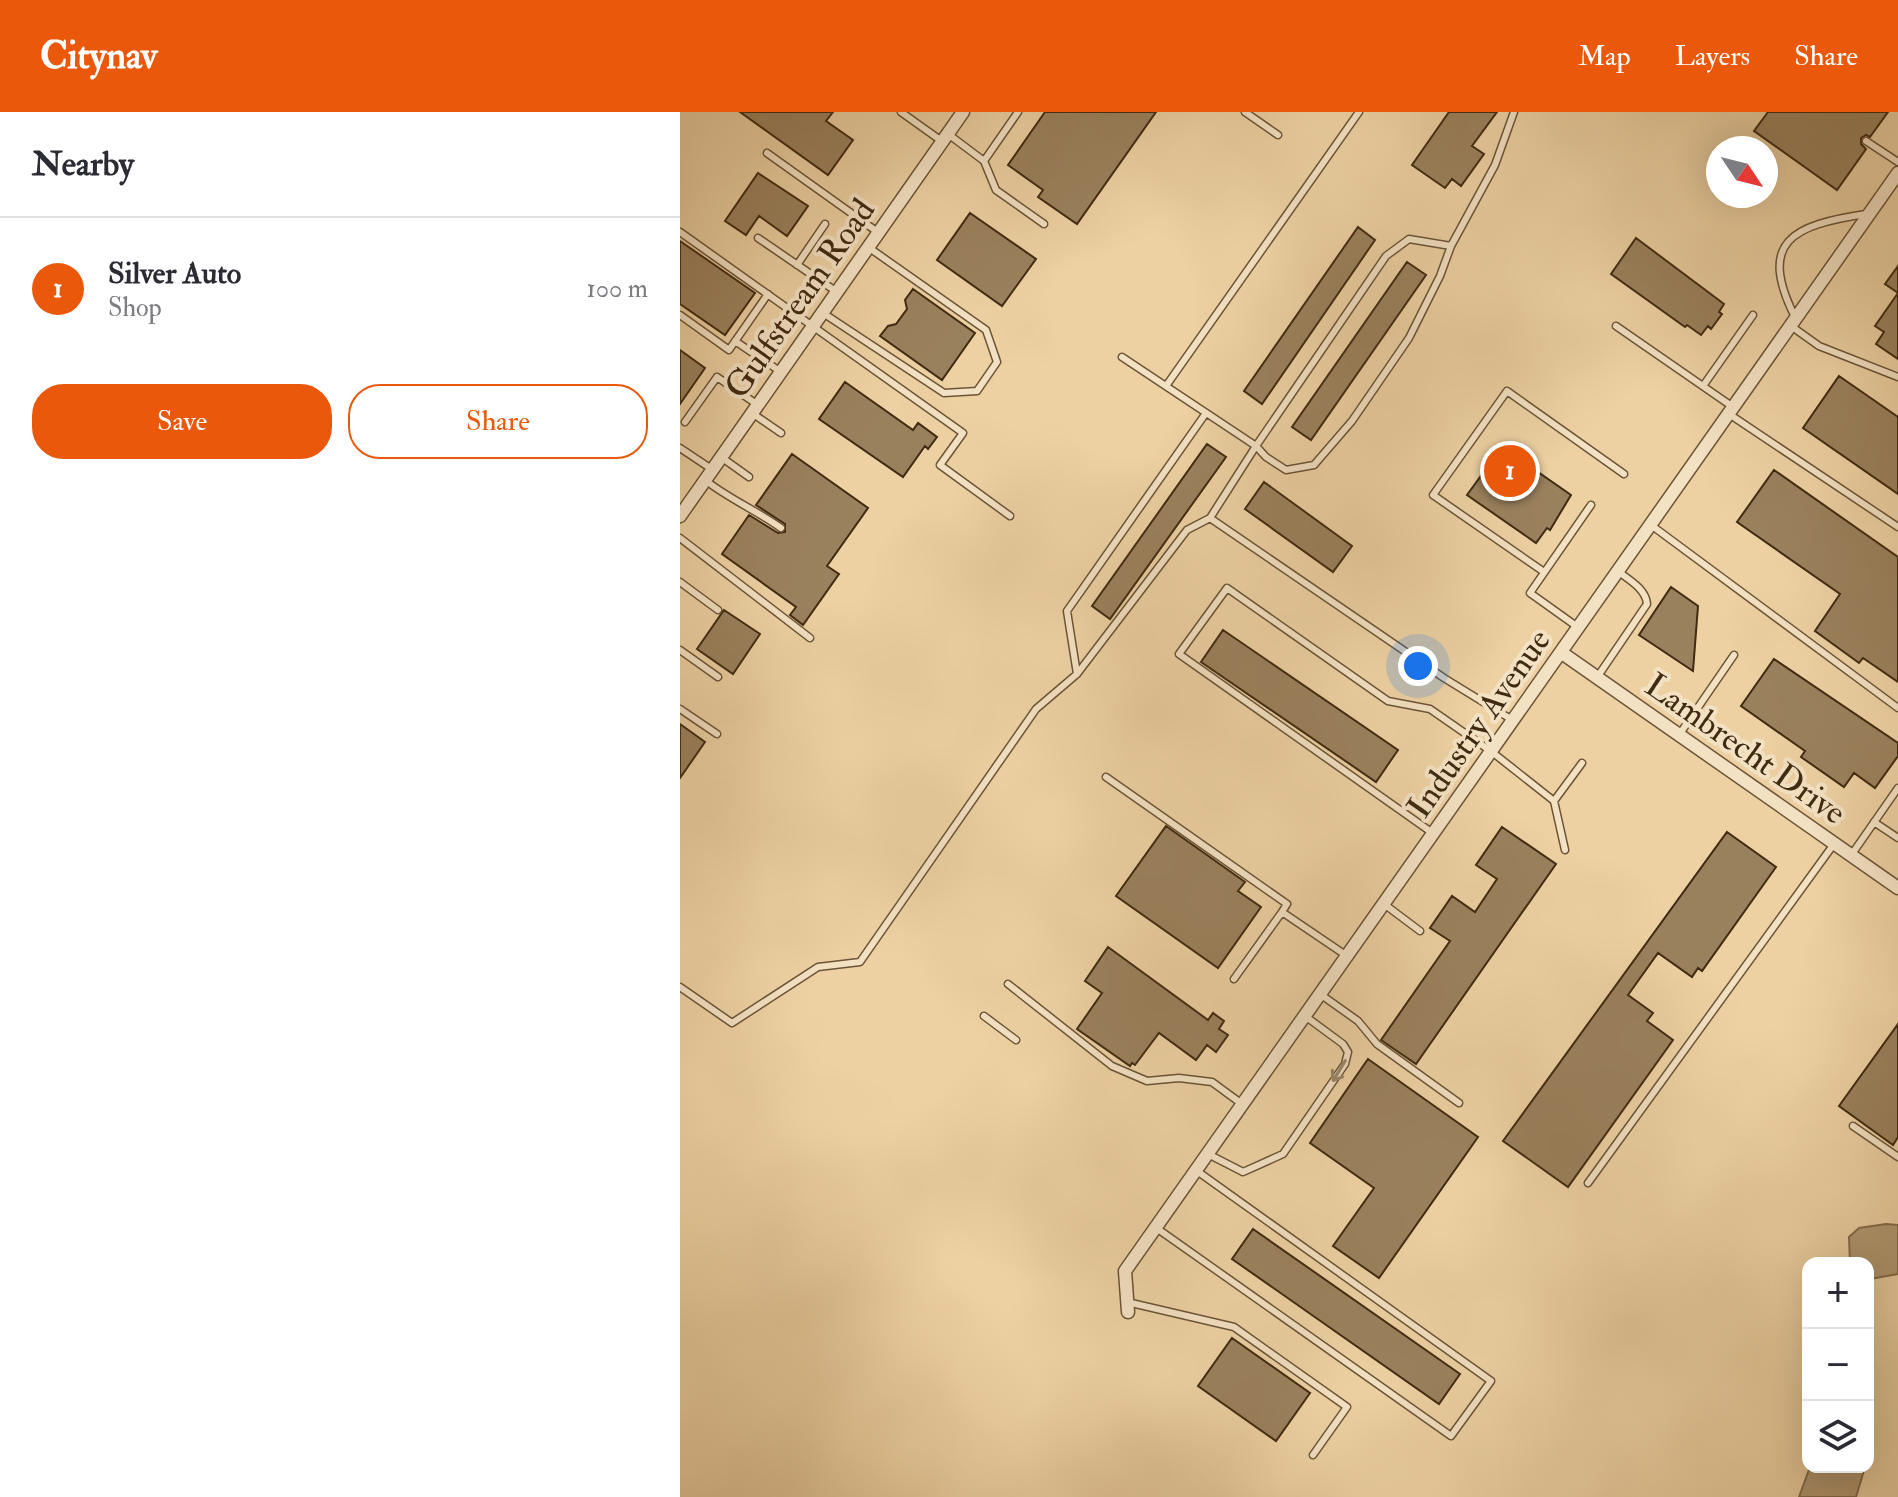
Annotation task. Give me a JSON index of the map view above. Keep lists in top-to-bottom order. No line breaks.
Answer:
{"streets":{"street":["Gulfstream Road","Industry Avenue","Lambrecht Drive"]},"crossings":[["Industry Avenue","Lambrecht Drive"]],"north":"bottom right","page":{"header":"Citynav","nav":["Map","Layers","Share"],"heading":"Nearby","list":[{"mark":"1","name":"Silver Auto","note":"Shop","value":"100 m"}],"buttons":["Save","Share"],"pins":"1","map_buttons":["+","−"]}}
